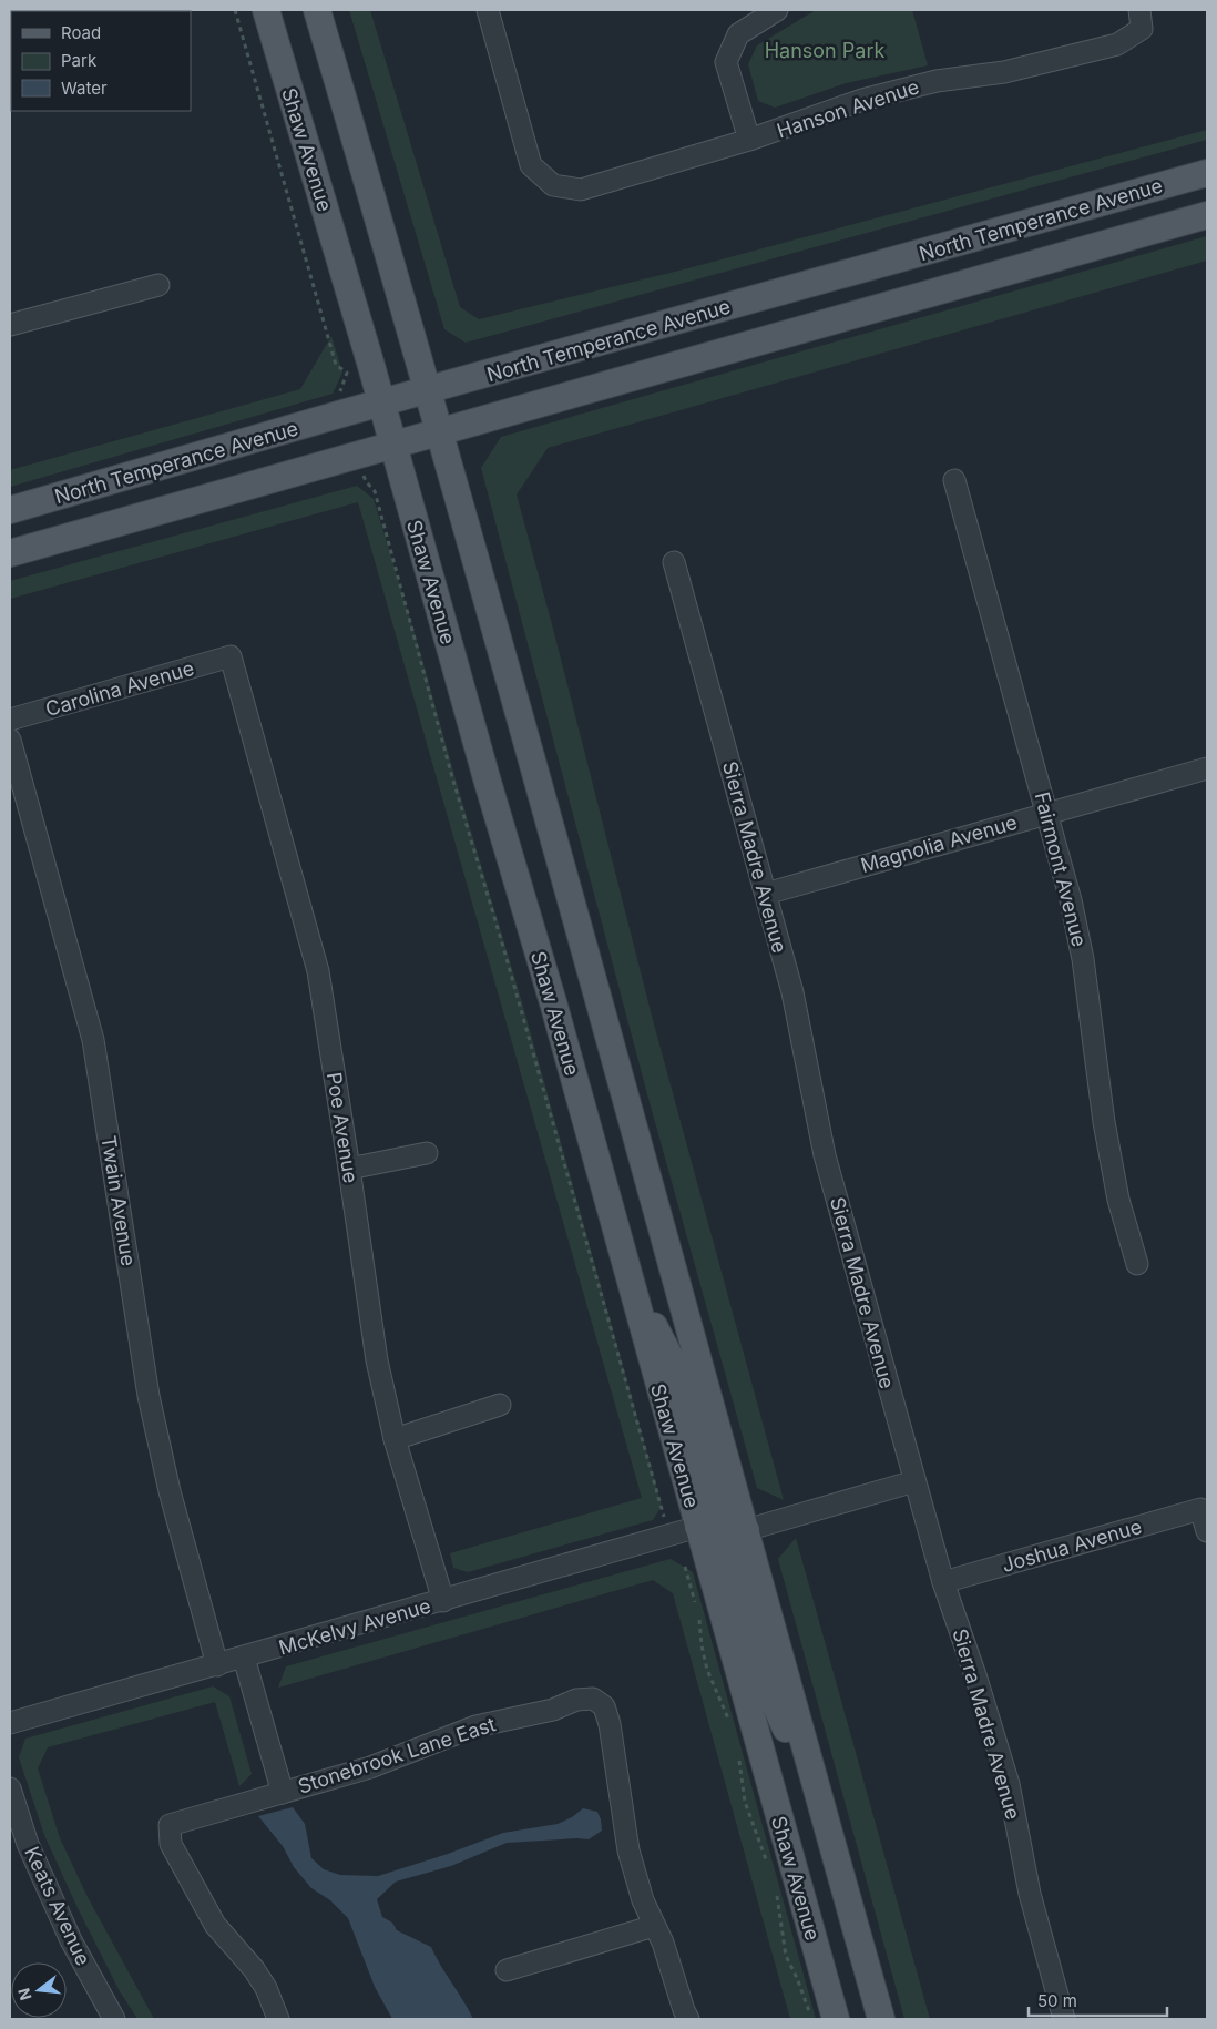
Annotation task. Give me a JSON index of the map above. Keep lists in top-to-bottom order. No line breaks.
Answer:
{"streets":{"main road":["Shaw Avenue","North Temperance Avenue"],"street":["Hanson Avenue","Carolina Avenue","Magnolia Avenue","Sierra Madre Avenue","Fairmont Avenue","Poe Avenue","Twain Avenue","Joshua Avenue","McKelvy Avenue","Stonebrook Lane East","Keats Avenue"]},"crossings":[["Shaw Avenue","North Temperance Avenue"],["Shaw Avenue","McKelvy Avenue"],["Carolina Avenue","Poe Avenue"],["Magnolia Avenue","Sierra Madre Avenue"],["Magnolia Avenue","Fairmont Avenue"],["Sierra Madre Avenue","Joshua Avenue"],["Poe Avenue","McKelvy Avenue"],["Twain Avenue","McKelvy Avenue"]],"parks":["Hanson Park"],"legend":["Road","Park","Water"],"scale_bar":"50 m","north":"left"}
